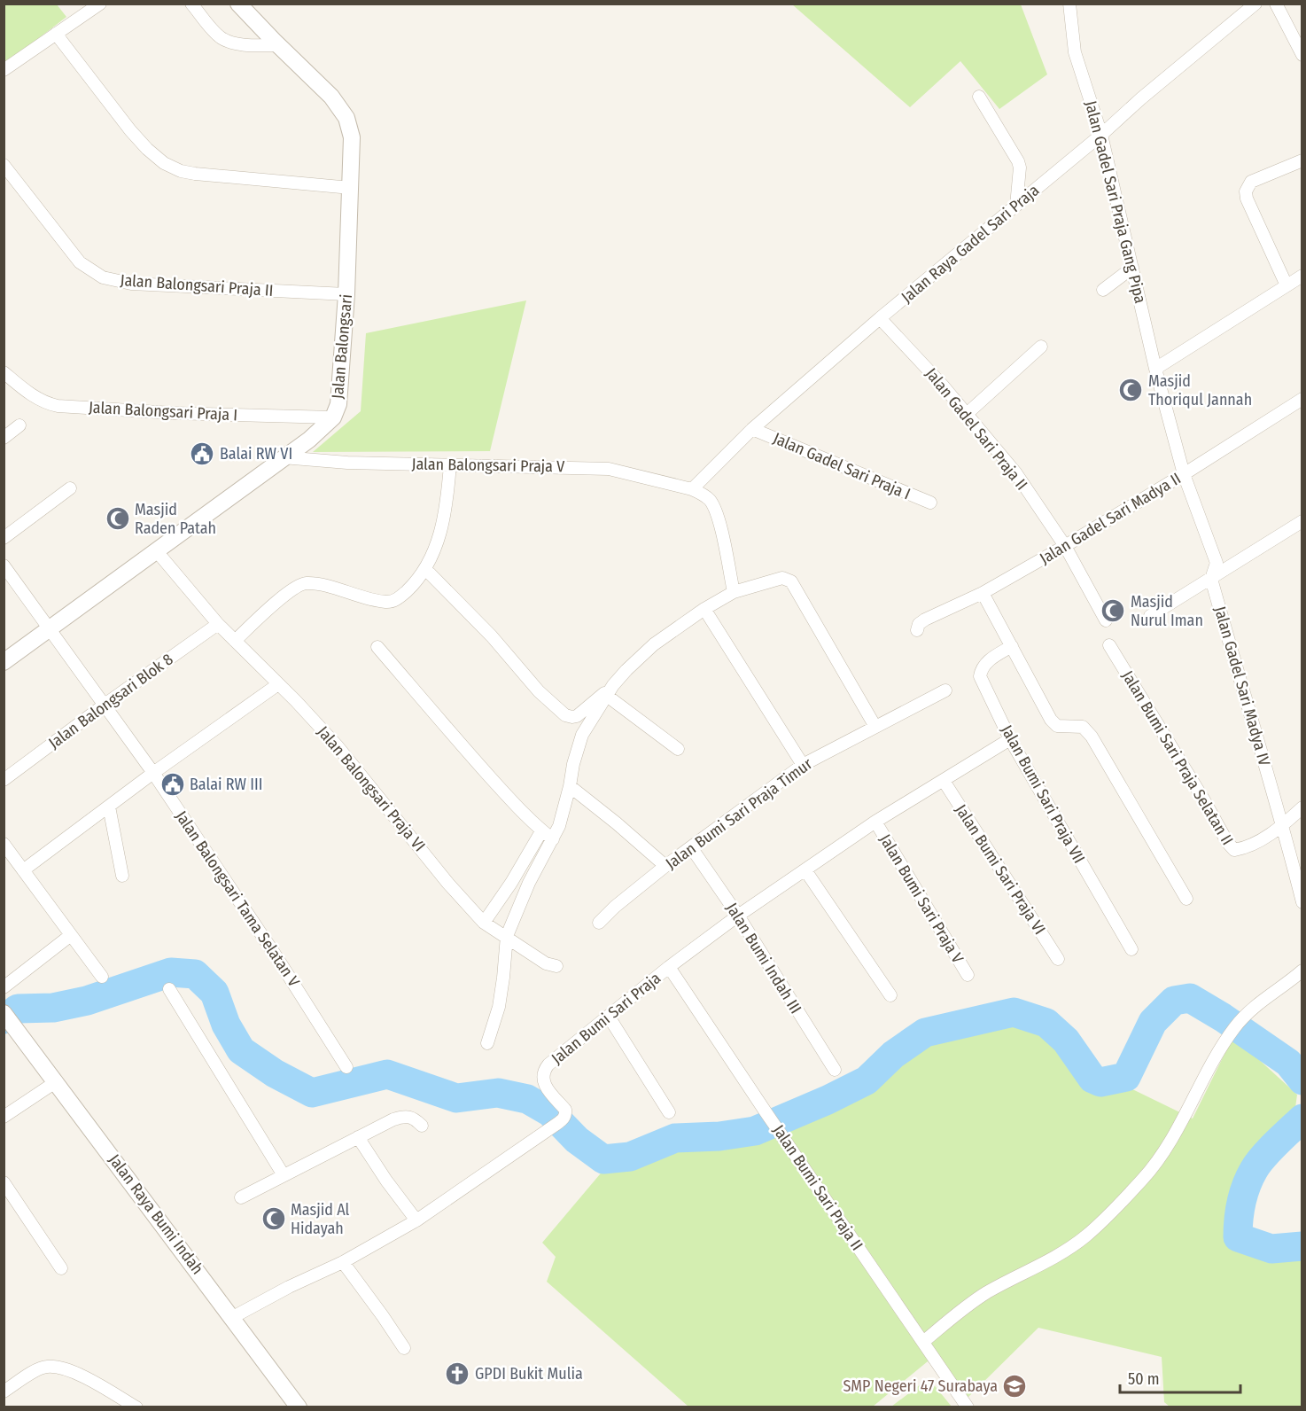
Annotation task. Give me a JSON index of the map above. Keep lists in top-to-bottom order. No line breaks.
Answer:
{"streets":{"street":["Jalan Gadel Sari Praja Gang Pipa","Jalan Raya Gadel Sari Praja","Jalan Balongsari Praja II","Jalan Balongsari","Jalan Balongsari Praja I","Jalan Gadel Sari Praja II","Jalan Balongsari Praja V","Jalan Gadel Sari Praja I","Jalan Gadel Sari Madya II","Jalan Gadel Sari Madya IV","Jalan Balongsari Blok 8","Jalan Bumi Sari Praja Selatan II","Jalan Balongsari Praja VI","Jalan Bumi Sari Praja VII","Jalan Bumi Sari Praja Timur","Jalan Bumi Sari Praja VI","Jalan Balongsari Tama Selatan V","Jalan Bumi Sari Praja V","Jalan Bumi Indah III","Jalan Bumi Sari Praja","Jalan Bumi Sari Praja II","Jalan Raya Bumi Indah"]},"crossings":[["Jalan Gadel Sari Praja Gang Pipa","Jalan Raya Gadel Sari Praja"],["Jalan Gadel Sari Praja Gang Pipa","Jalan Gadel Sari Madya IV"],["Jalan Raya Gadel Sari Praja","Jalan Gadel Sari Praja II"],["Jalan Raya Gadel Sari Praja","Jalan Balongsari Praja V"],["Jalan Raya Gadel Sari Praja","Jalan Gadel Sari Praja I"],["Jalan Balongsari Praja II","Jalan Balongsari"],["Jalan Balongsari","Jalan Balongsari Praja I"],["Jalan Balongsari","Jalan Balongsari Praja V"],["Jalan Balongsari","Jalan Balongsari Praja VI"],["Jalan Balongsari","Jalan Balongsari Tama Selatan V"],["Jalan Gadel Sari Praja II","Jalan Gadel Sari Madya II"],["Jalan Gadel Sari Madya II","Jalan Gadel Sari Madya IV"],["Jalan Gadel Sari Madya IV","Jalan Bumi Sari Praja Selatan II"],["Jalan Balongsari Blok 8","Jalan Balongsari Praja VI"],["Jalan Balongsari Blok 8","Jalan Balongsari Tama Selatan V"],["Jalan Bumi Sari Praja VII","Jalan Bumi Sari Praja"],["Jalan Bumi Sari Praja Timur","Jalan Bumi Indah III"],["Jalan Bumi Sari Praja VI","Jalan Bumi Sari Praja"],["Jalan Bumi Sari Praja V","Jalan Bumi Sari Praja"],["Jalan Bumi Indah III","Jalan Bumi Sari Praja"],["Jalan Bumi Sari Praja","Jalan Bumi Sari Praja II"],["Jalan Bumi Sari Praja","Jalan Raya Bumi Indah"]],"places":{"mosque":["Masjid Thoriqul Jannah","Masjid Raden Patah","Masjid Nurul Iman","Masjid Al Hidayah"],"public building":["Balai RW VI","Balai RW III"],"church":["GPDI Bukit Mulia"],"school or university":["SMP Negeri 47 Surabaya"]},"scale_bar":"50 m"}
